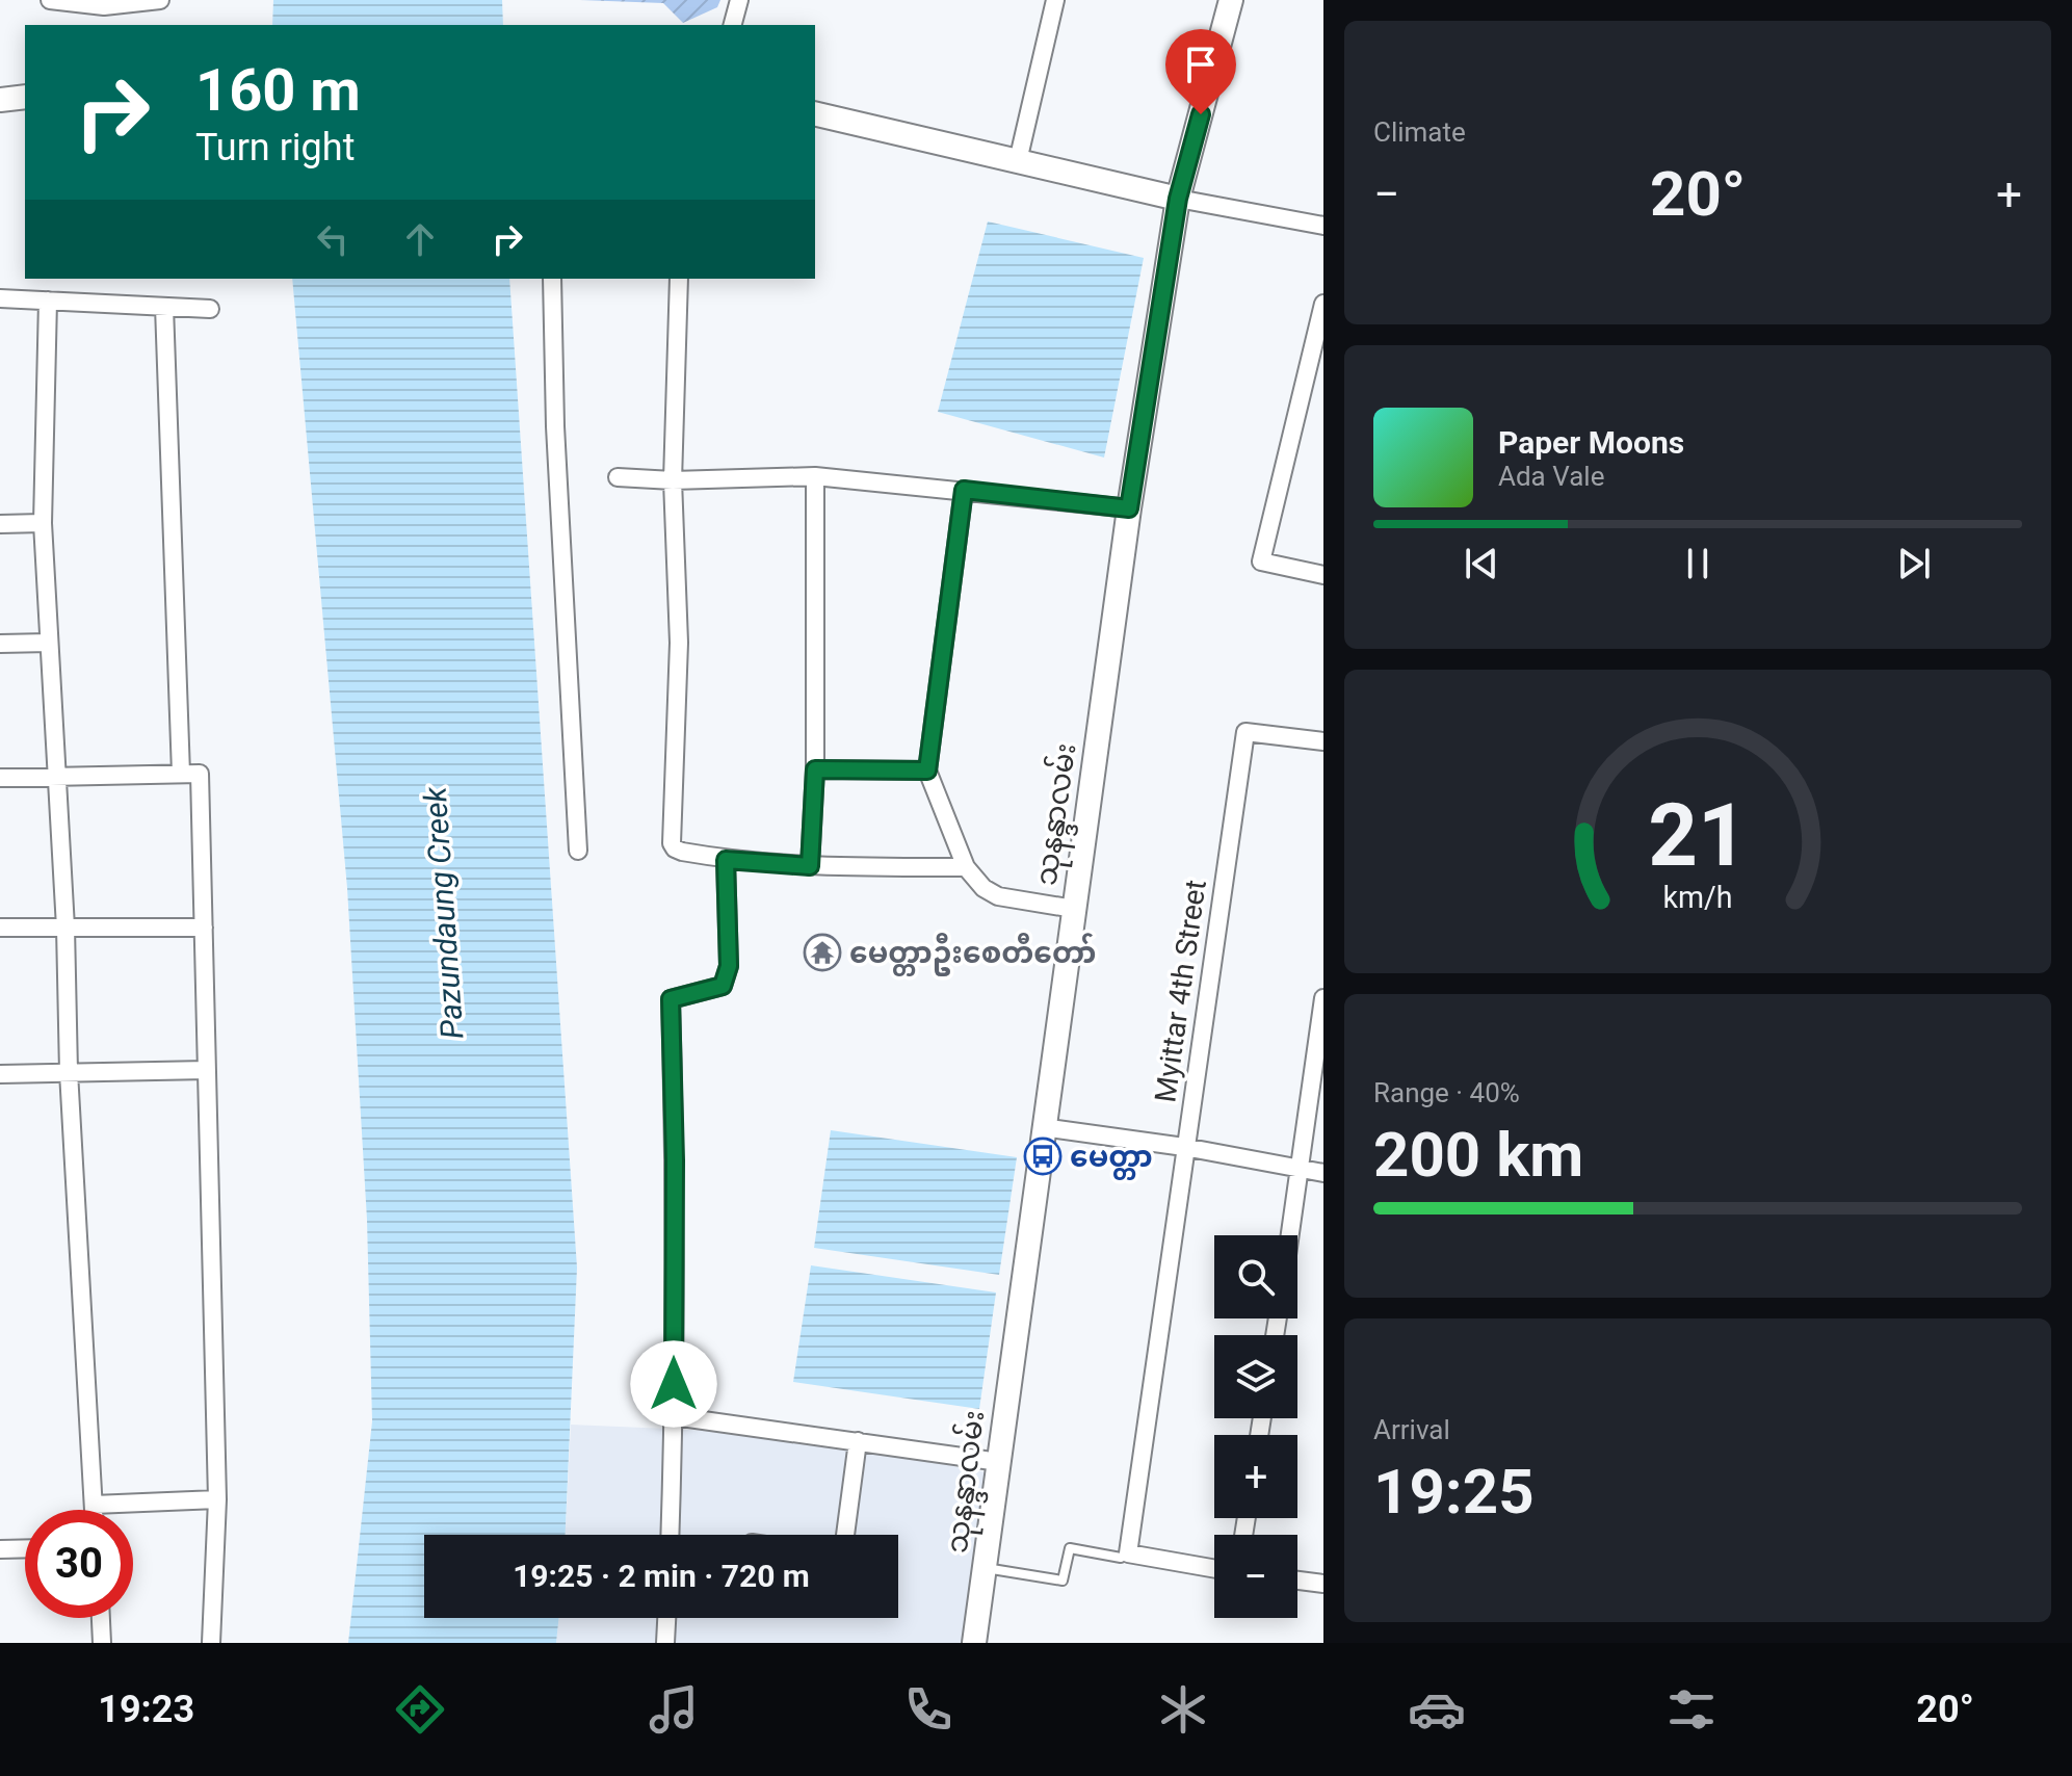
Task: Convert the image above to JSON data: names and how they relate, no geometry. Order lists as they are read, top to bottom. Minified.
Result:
{"streets":{"main road":["သုနန္ဒာလမ်း"],"street":["Myittar 4th Street"]},"water":["Pazundaung Creek"],"places":{"temple":["မေတ္တာဦးစေတီတော်"],"bus stop":["မေတ္တာ"]},"page":{"tile":["Climate",["Range · 40%","200 km"],["Arrival","19:25"]],"turn":["160 m","Turn right"],"heat":["−","20°","+"],"song":["Paper Moons","Ada Vale"],"map_buttons":["+","−"],"limit":"30","trip":"19:25 · 2 min · 720 m","tabs":["19:23","20°"],"gauge":["21","km/h"]}}
